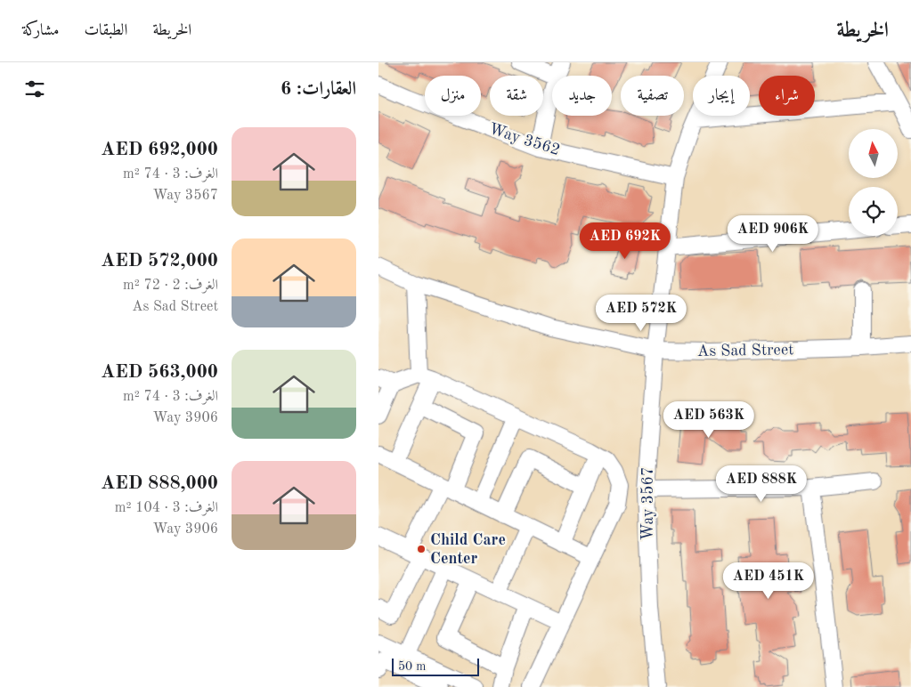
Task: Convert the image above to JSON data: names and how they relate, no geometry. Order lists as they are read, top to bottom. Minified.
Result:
{"streets":{"street":["Way 3562","As Sad Street","Way 3567"]},"crossings":[["Way 3562","Way 3567"],["As Sad Street","Way 3567"]],"places":["Child Care Center"],"scale_bar":"50 m","north":"top","page":{"header":"الخريطة","nav":["الخريطة","الطبقات","مشاركة"],"heading":"العقارات: 6","chip":["شراء","إيجار","تصفية","جديد","شقة","منزل"],"list":[{"name":"AED 692,000","note":"الغرف: 3 · 74 m² · Way 3567"},{"name":"AED 572,000","note":"الغرف: 2 · 72 m² · As Sad Street"},{"name":"AED 563,000","note":"الغرف: 3 · 74 m² · Way 3906"},{"name":"AED 888,000","note":"الغرف: 3 · 104 m² · Way 3906"}],"price":["AED 906K","AED 692K","AED 572K","AED 563K","AED 888K","AED 451K"],"scale":"50 m"}}
